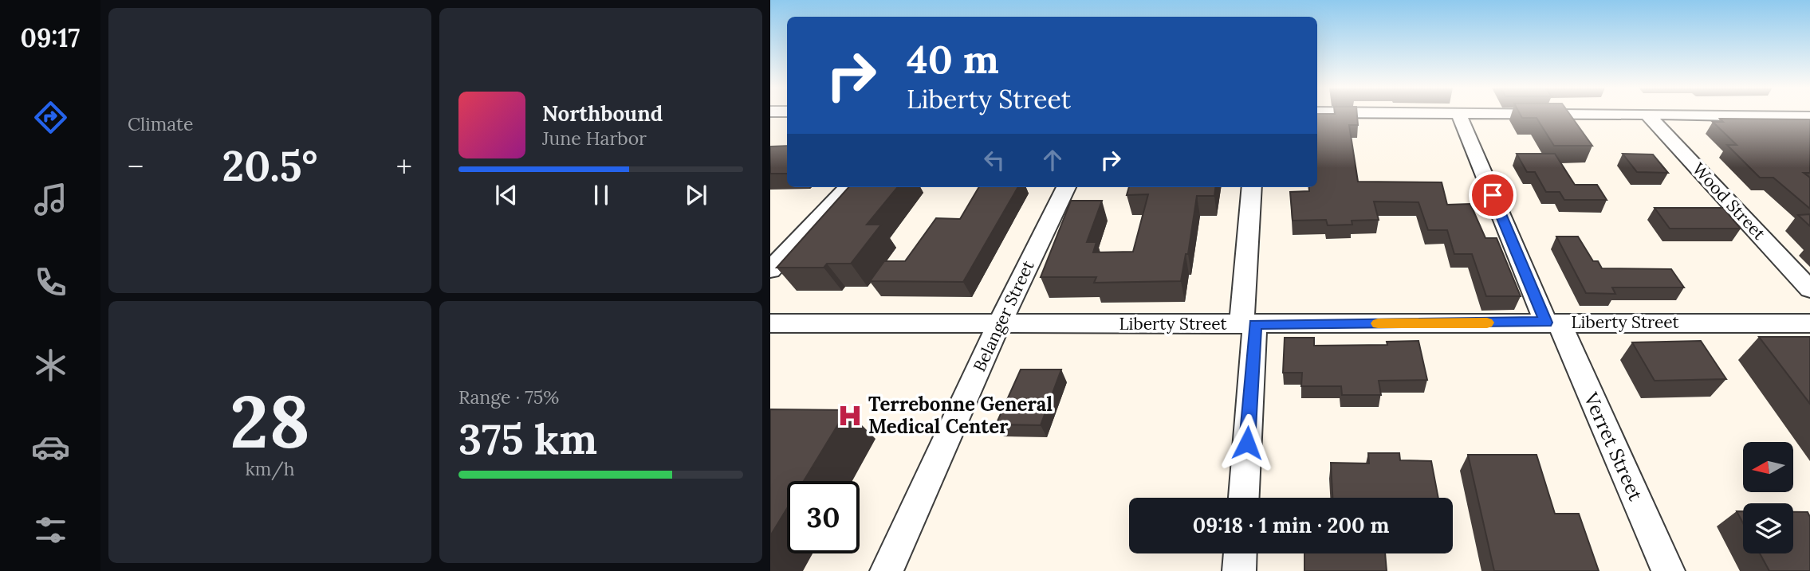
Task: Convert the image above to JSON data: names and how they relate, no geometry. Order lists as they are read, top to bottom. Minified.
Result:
{"streets":{"street":["Wood Street","Belanger Street","Liberty Street","Verret Street"]},"crossings":[["Belanger Street","Liberty Street"],["Liberty Street","Verret Street"]],"places":{"hospital":["Terrebonne General Medical Center"]},"north":"left","page":{"tabs":"09:17","tile":["Climate",["28","km/h"],["Range · 75%","375 km"]],"turn":["40 m","Liberty Street"],"song":["Northbound","June Harbor"],"heat":["−","20.5°","+"],"limit":"30","trip":"09:18 · 1 min · 200 m"}}
